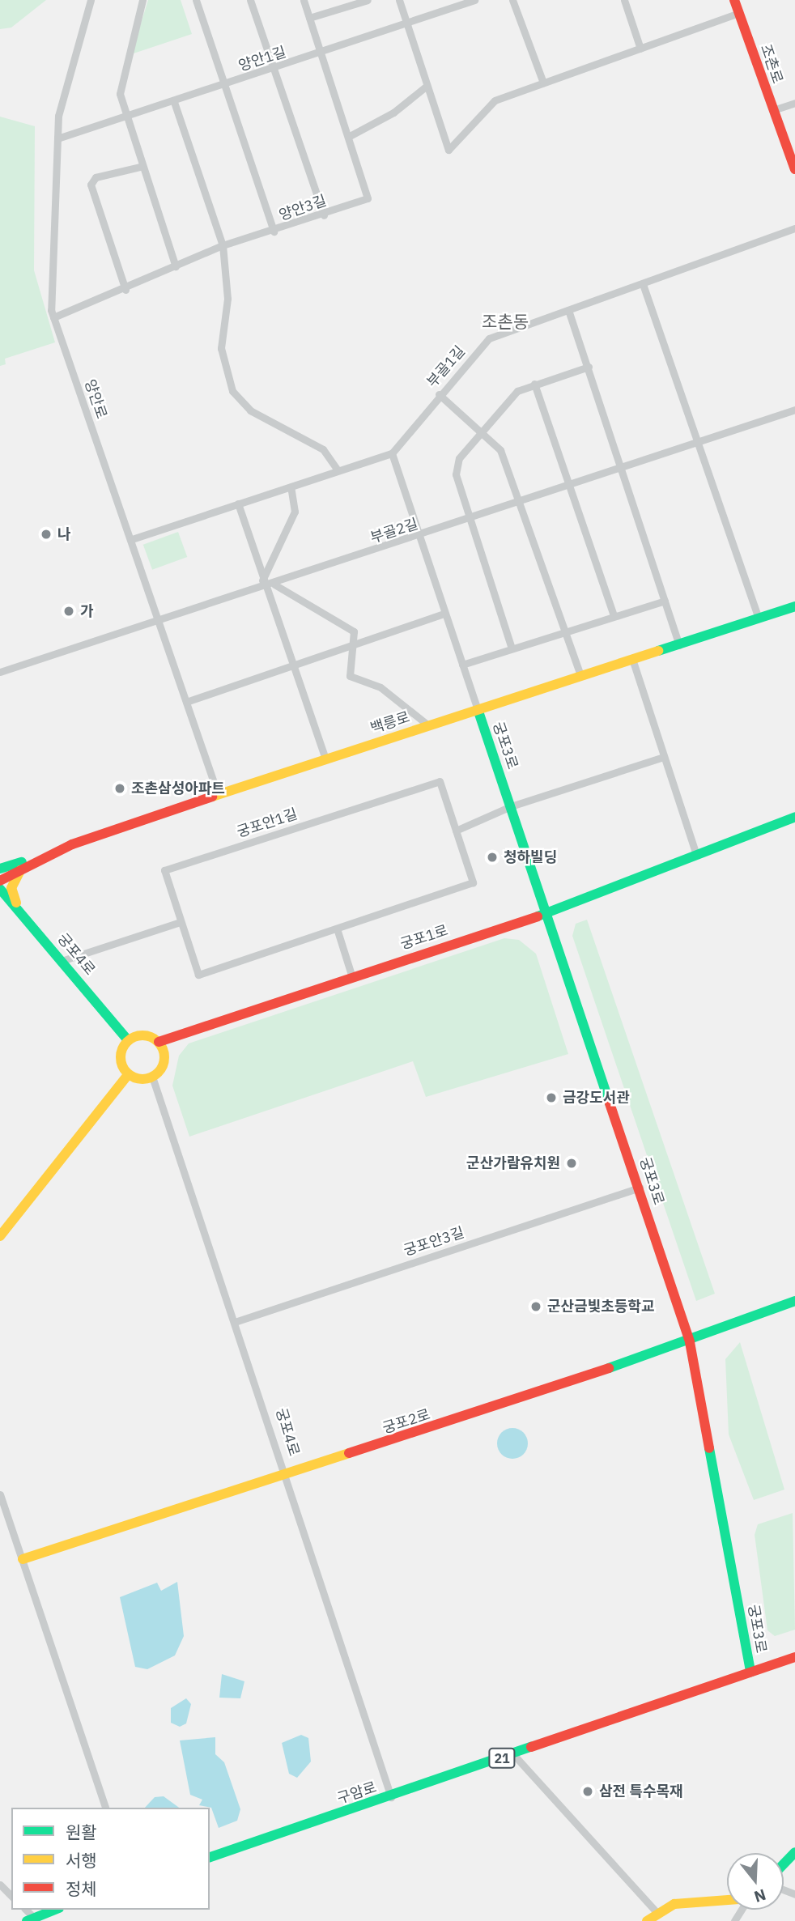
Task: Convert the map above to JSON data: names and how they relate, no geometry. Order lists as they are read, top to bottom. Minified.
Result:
{"streets":{"street":["양안1길","조촌로","양안3길","부골1길","양안로","부골2길","백릉로","궁포3로","궁포안1길","궁포1로","궁포4로","궁포안3길","궁포2로","21","구암로"]},"crossings":[["양안1길","양안3길"],["양안1길","양안로"],["양안3길","양안로"],["양안로","부골2길"],["양안로","백릉로"],["백릉로","궁포3로"],["궁포3로","궁포1로"],["궁포3로","궁포안3길"],["궁포3로","궁포2로"],["궁포3로","구암로"],["궁포1로","궁포4로"],["궁포4로","궁포안3길"],["궁포4로","궁포2로"],["궁포4로","구암로"]],"districts":["조촌동"],"places":["나","가","조촌삼성아파트","청하빌딩","금강도서관","군산가람유치원","군산금빛초등학교","삼전 특수목재"],"legend":["원활","서행","정체"],"north":"bottom"}
